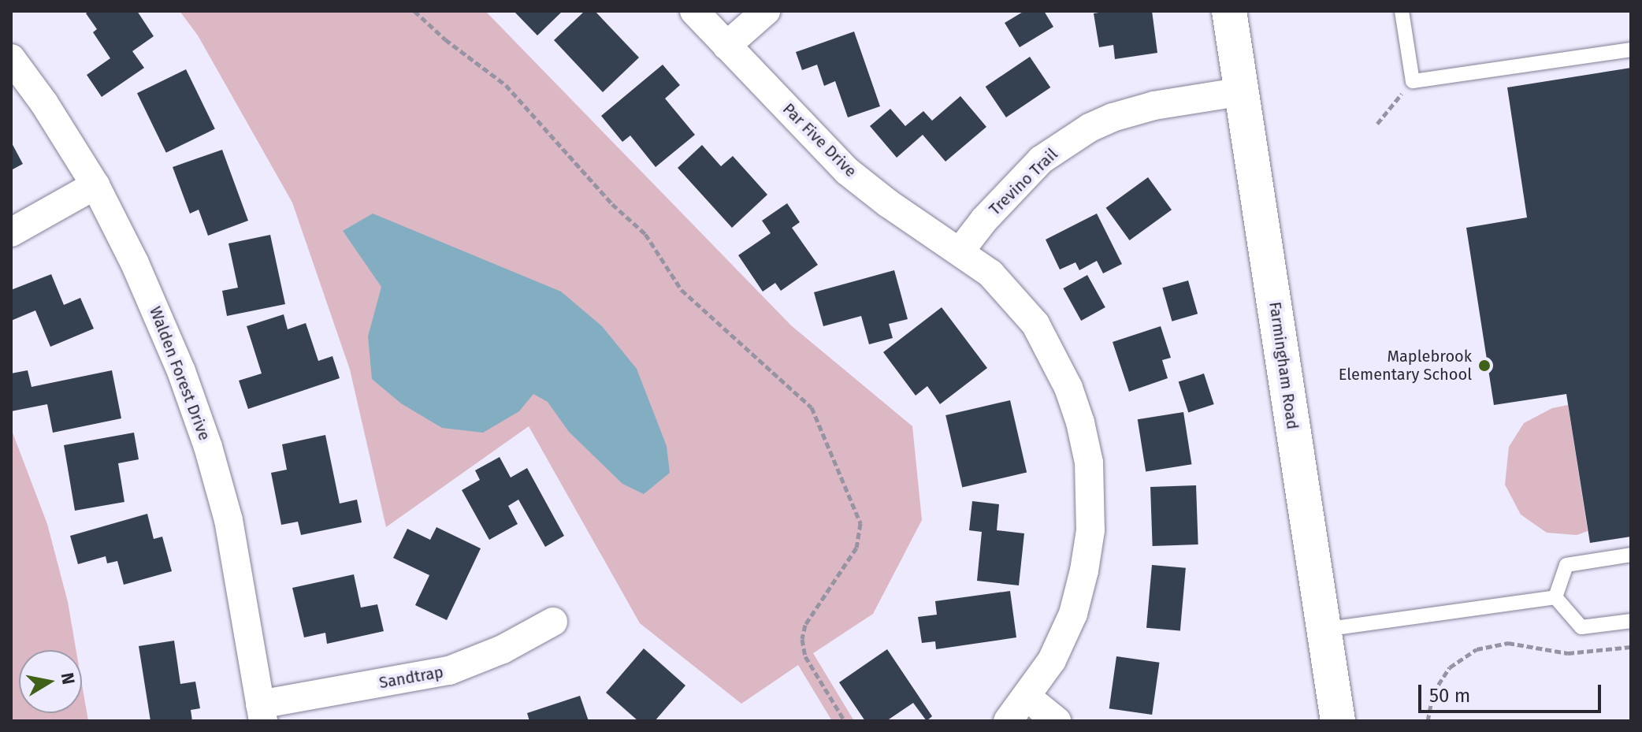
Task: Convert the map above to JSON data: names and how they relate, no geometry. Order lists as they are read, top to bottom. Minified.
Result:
{"streets":{"street":["Par Five Drive","Trevino Trail","Farmingham Road","Walden Forest Drive","Sandtrap"]},"crossings":[["Par Five Drive","Trevino Trail"],["Trevino Trail","Farmingham Road"],["Walden Forest Drive","Sandtrap"]],"places":["Maplebrook Elementary School"],"scale_bar":"50 m","north":"right"}
